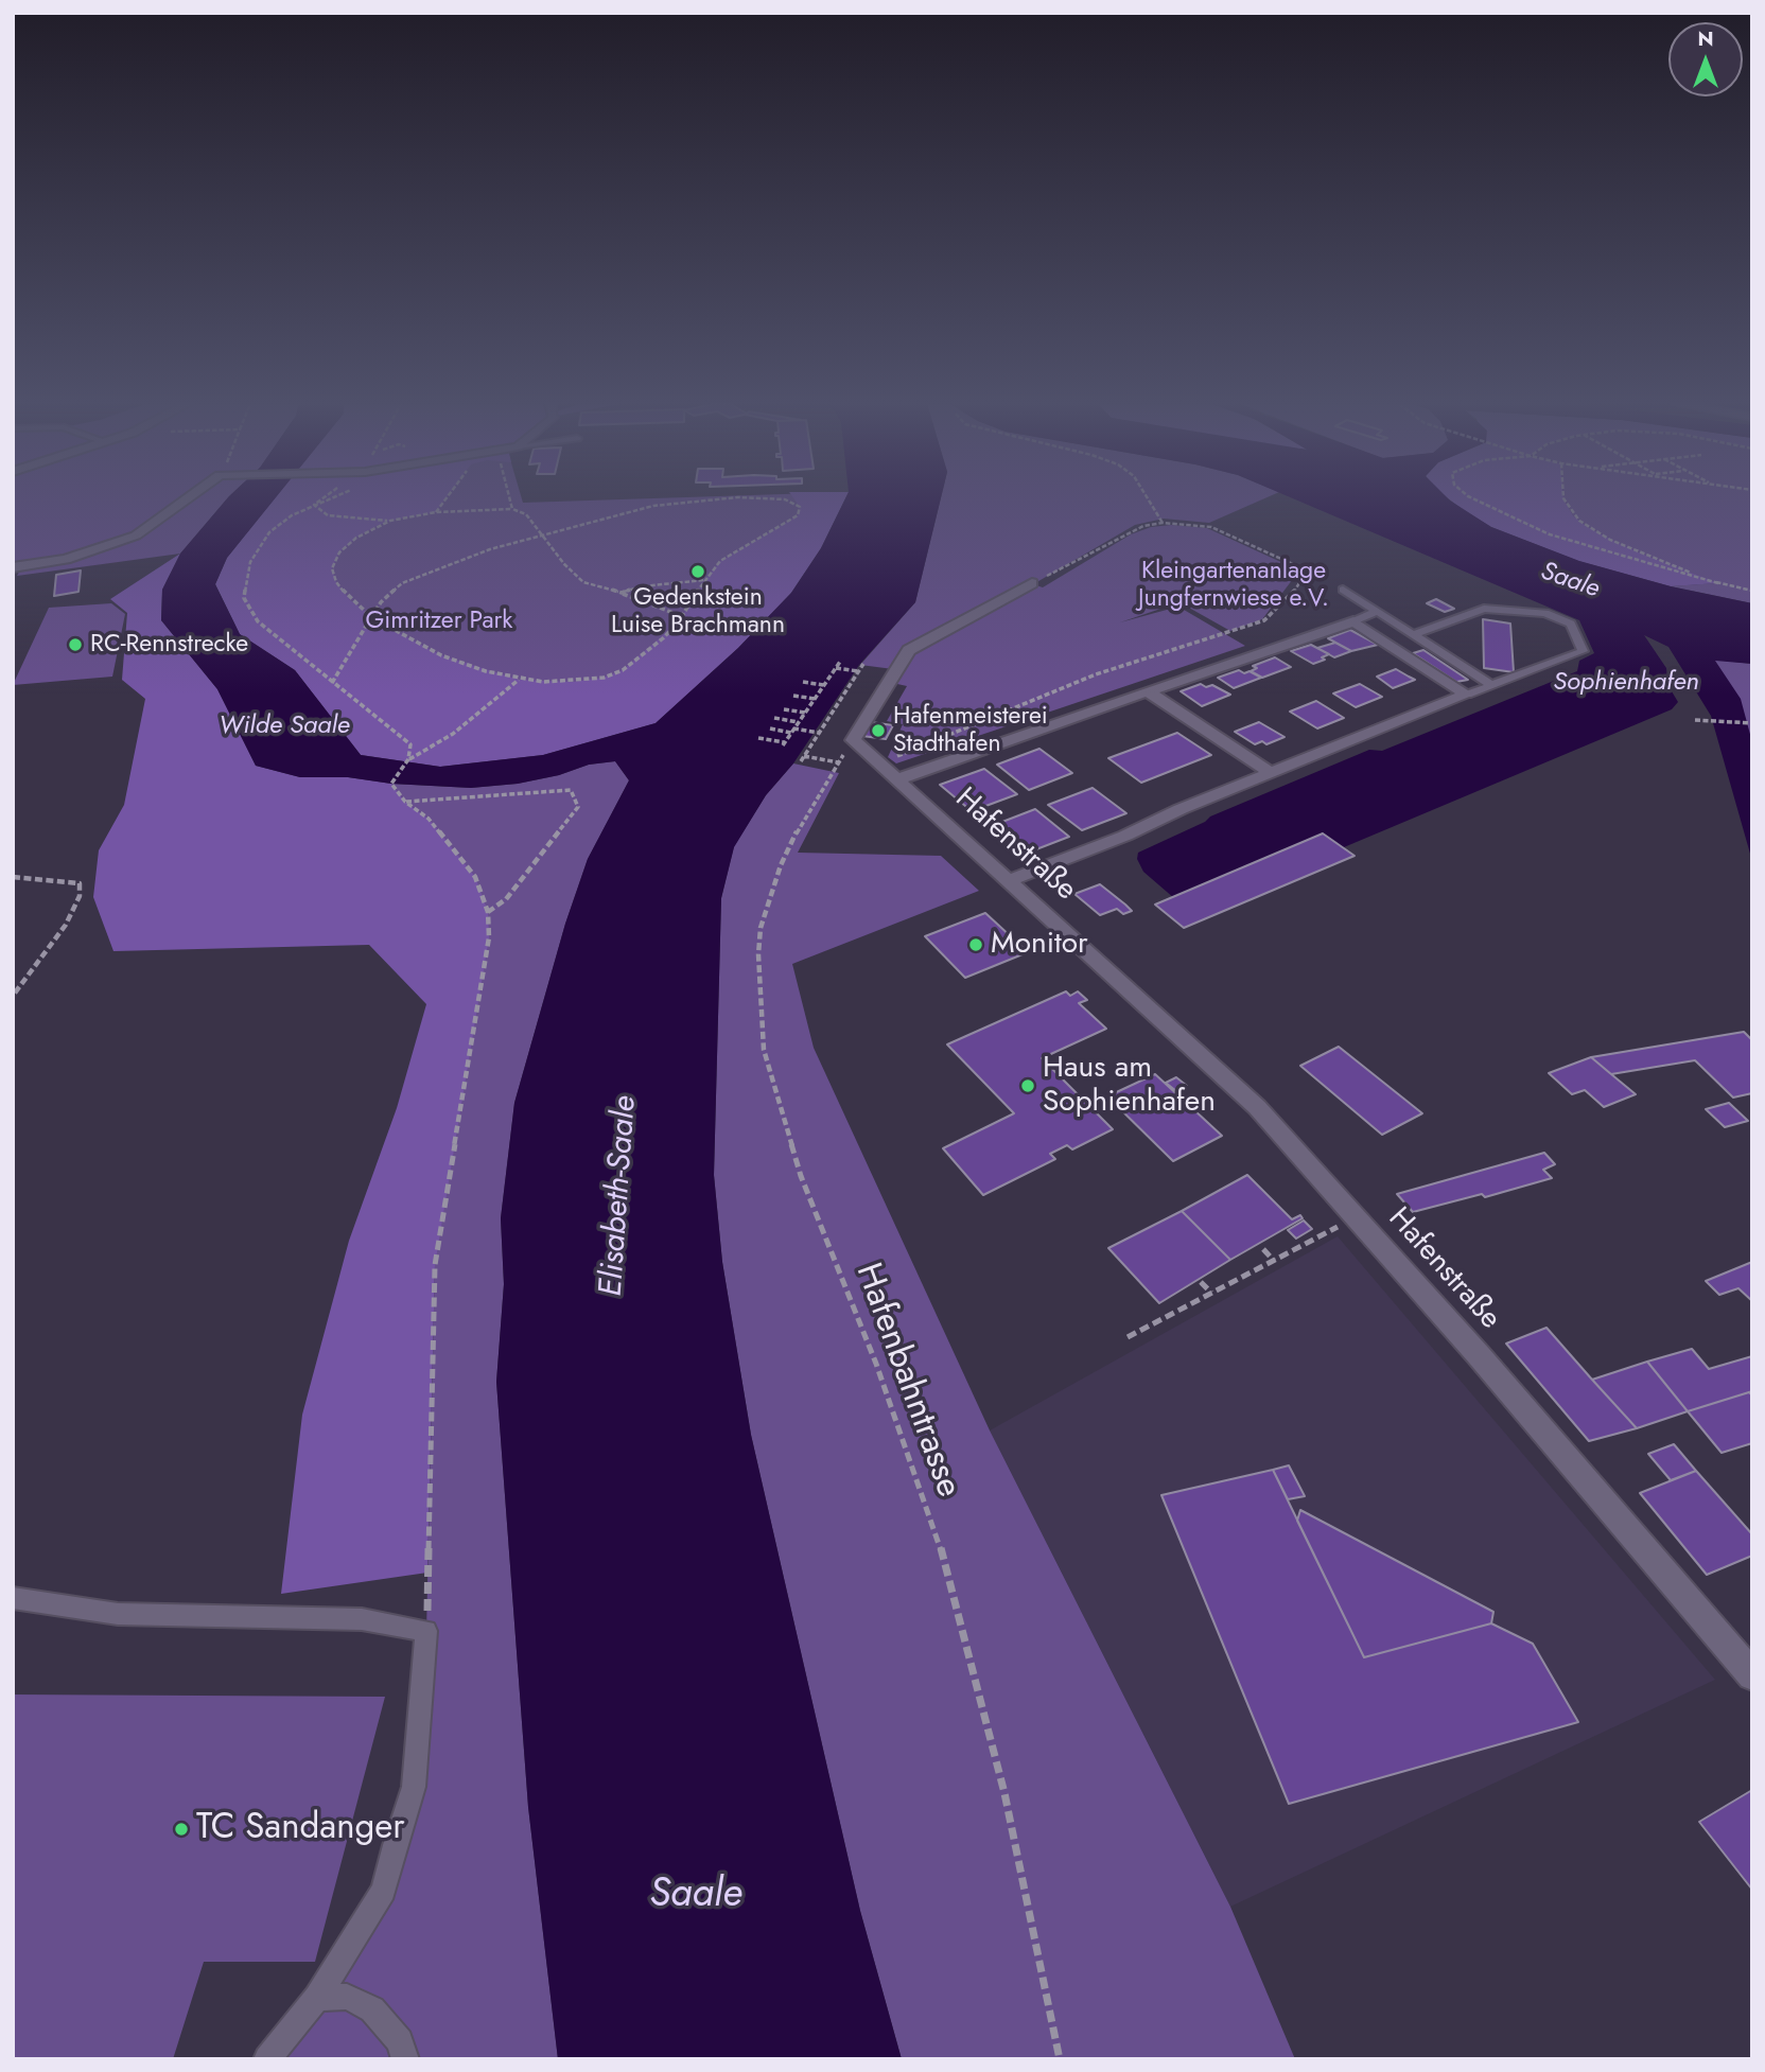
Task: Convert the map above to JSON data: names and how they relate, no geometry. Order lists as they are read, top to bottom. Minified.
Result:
{"streets":{"street":["Hafenstraße"],"path":["Hafenbahntrasse"]},"crossings":[["Hafenstraße","Hafenbahntrasse"]],"water":["Saale","Sophienhafen","Wilde Saale","Elisabeth-Saale"],"parks":["Kleingartenanlage Jungfernwiese e.V.","Gimritzer Park"],"places":["Gedenkstein Luise Brachmann","RC-Rennstrecke","Hafenmeisterei Stadthafen","Monitor","Haus am Sophienhafen","TC Sandanger"],"north":"top"}
